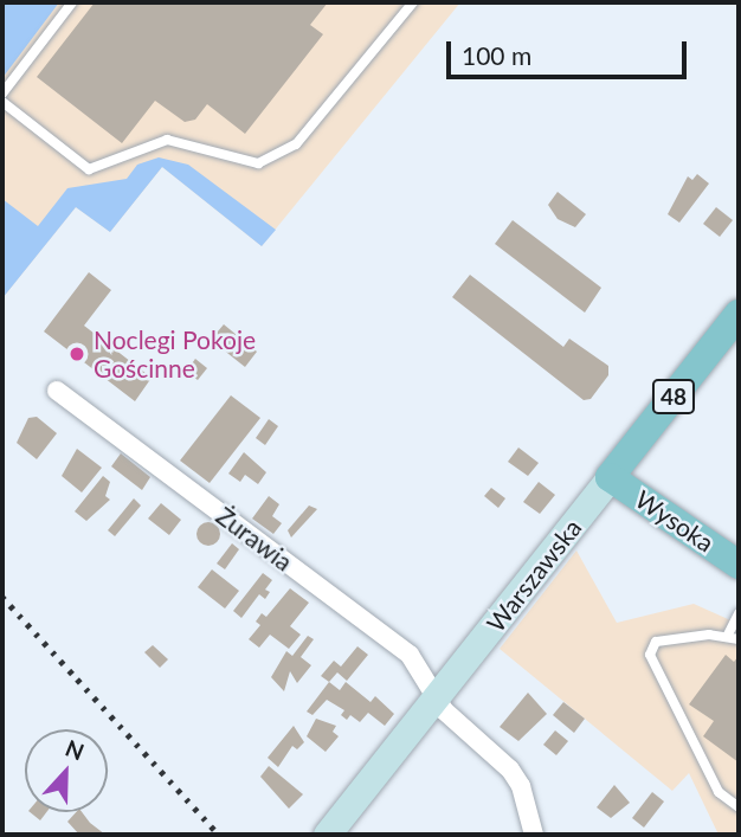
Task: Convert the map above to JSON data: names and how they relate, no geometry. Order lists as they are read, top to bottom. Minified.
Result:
{"streets":{"main road":["48","Wysoka","Warszawska"],"street":["Żurawia"]},"crossings":[["Wysoka","Warszawska"],["Żurawia","Warszawska"]],"places":["Noclegi Pokoje Gościnne"],"scale_bar":"100 m","north":"top"}
